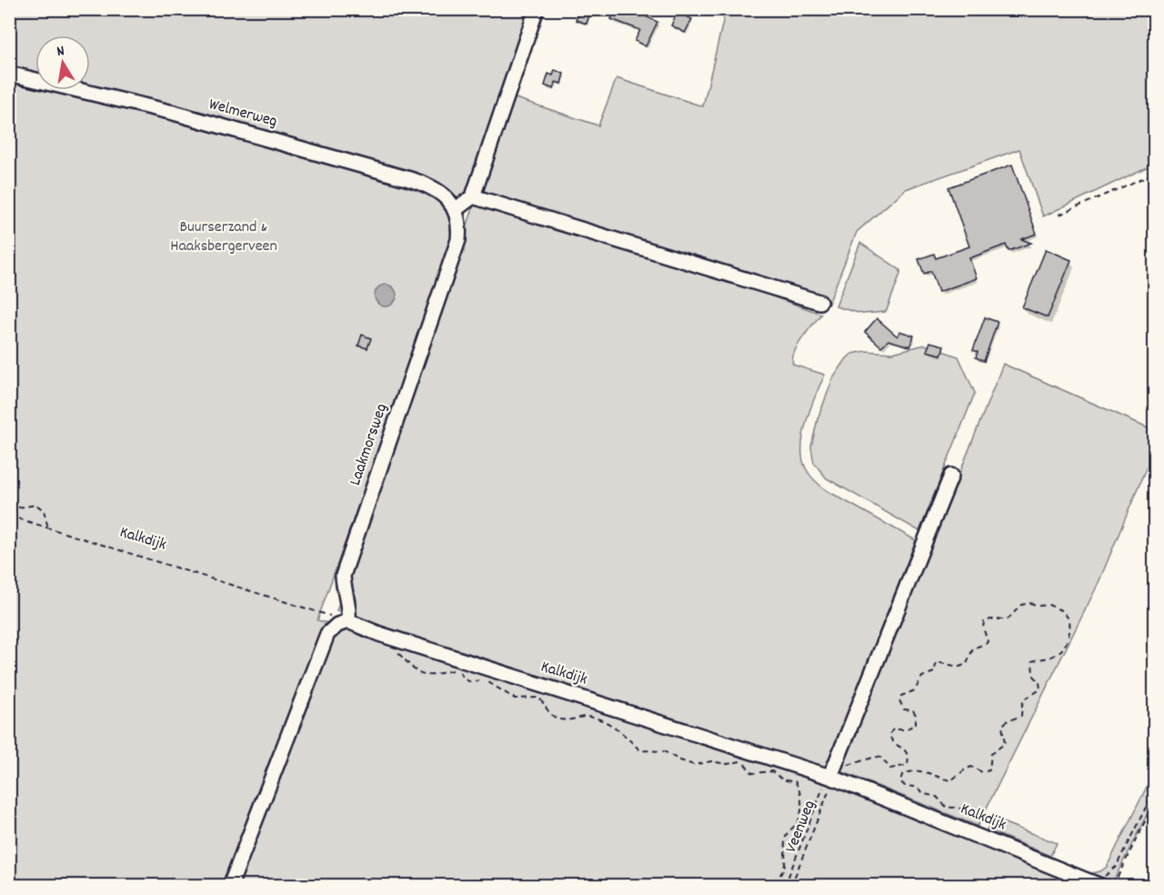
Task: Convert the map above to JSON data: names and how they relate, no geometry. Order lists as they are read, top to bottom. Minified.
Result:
{"streets":{"street":["Welmerweg","Laakmorsweg","Kalkdijk"],"path":["Veenweg"]},"crossings":[["Welmerweg","Laakmorsweg"],["Laakmorsweg","Kalkdijk"],["Kalkdijk","Veenweg"]],"parks":["Buurserzand & Haaksbergerveen"],"north":"top"}
